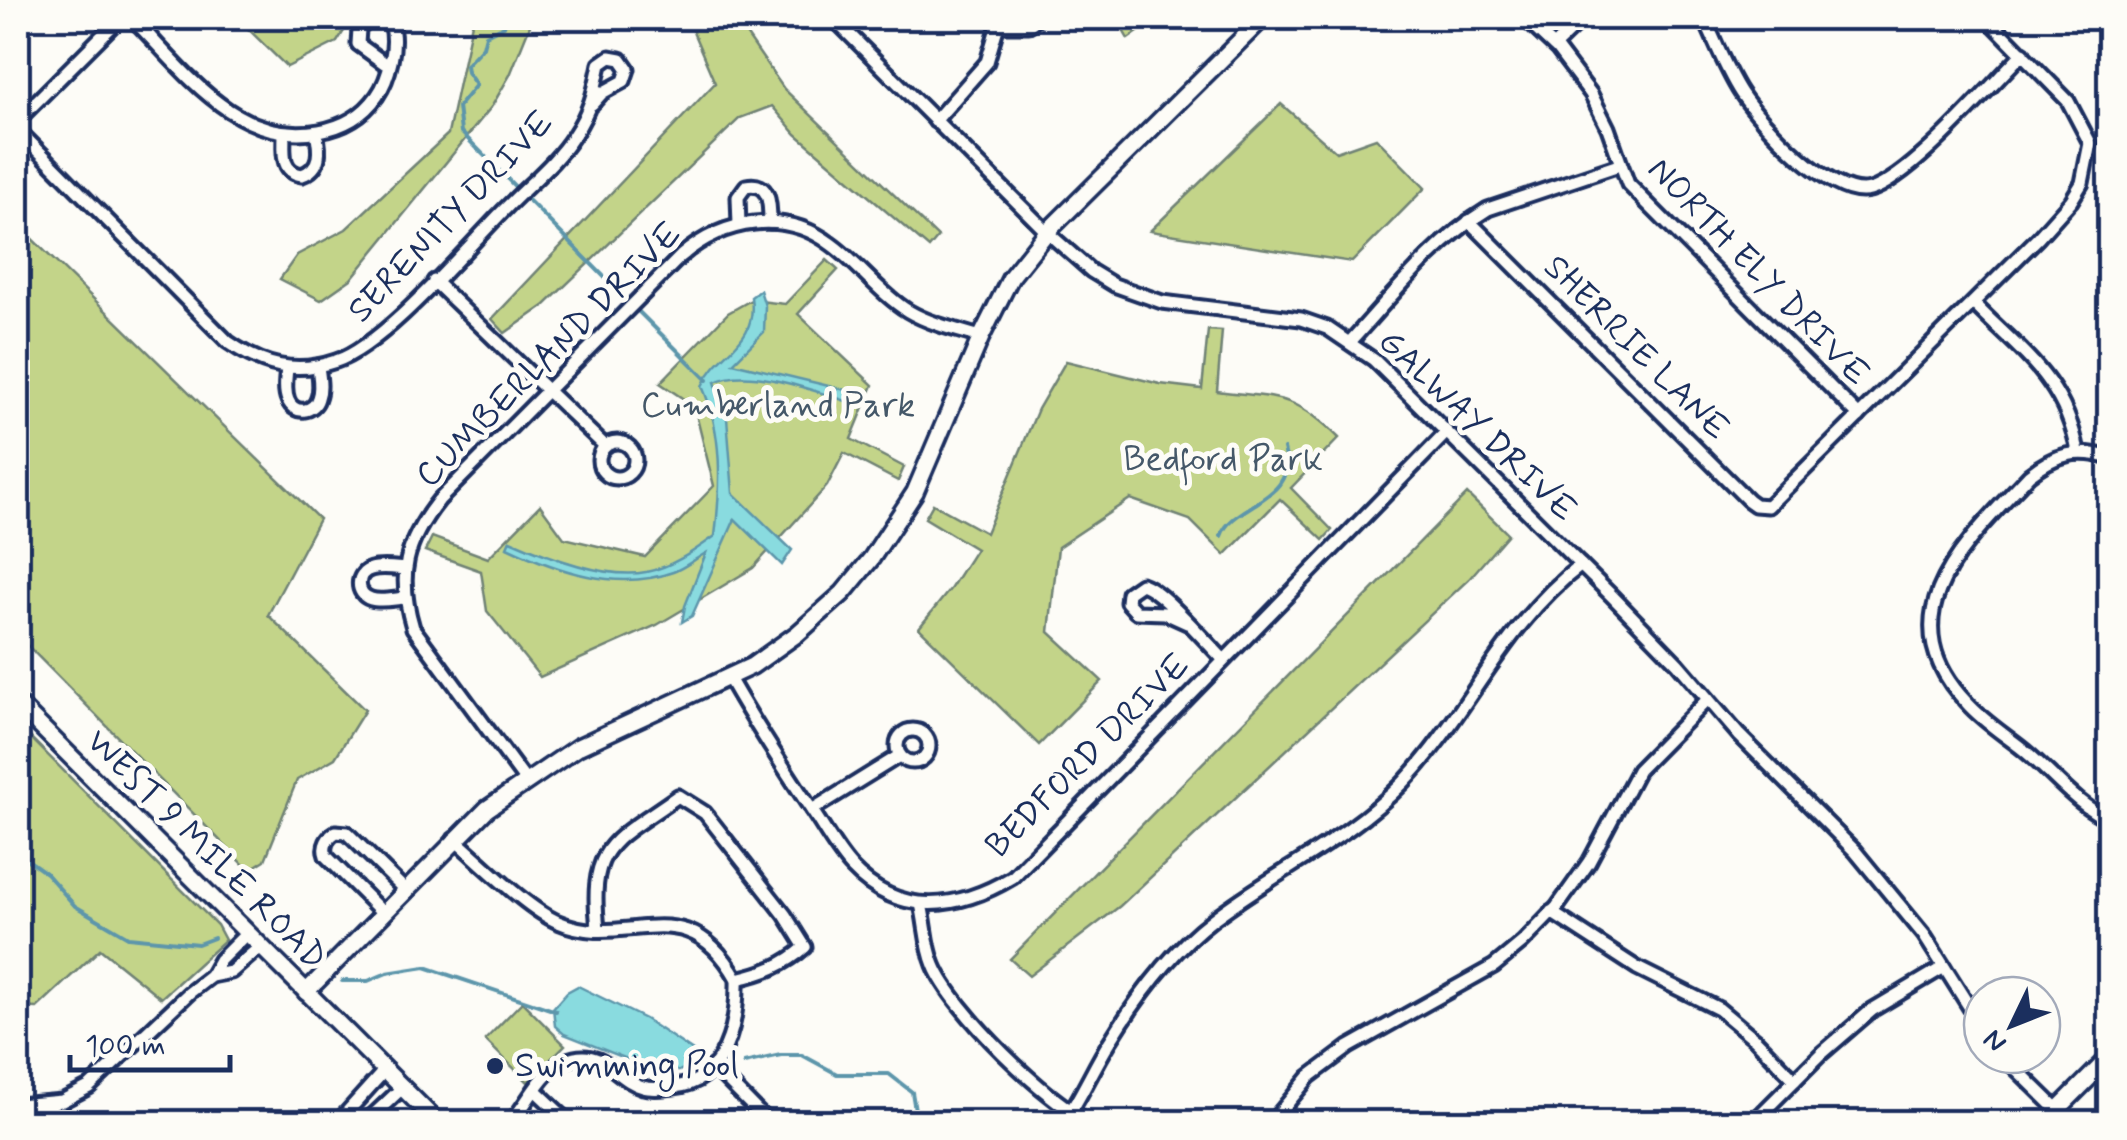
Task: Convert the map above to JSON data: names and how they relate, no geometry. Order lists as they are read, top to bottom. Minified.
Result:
{"streets":{"street":["SERENITY DRIVE","NORTH ELY DRIVE","SHERRIE LANE","CUMBERLAND DRIVE","GALWAY DRIVE","BEDFORD DRIVE","WEST 9 MILE ROAD"]},"crossings":[["NORTH ELY DRIVE","SHERRIE LANE"],["GALWAY DRIVE","BEDFORD DRIVE"]],"parks":["Cumberland Park","Bedford Park"],"places":["Swimming Pool"],"scale_bar":"100 m","north":"bottom left"}
